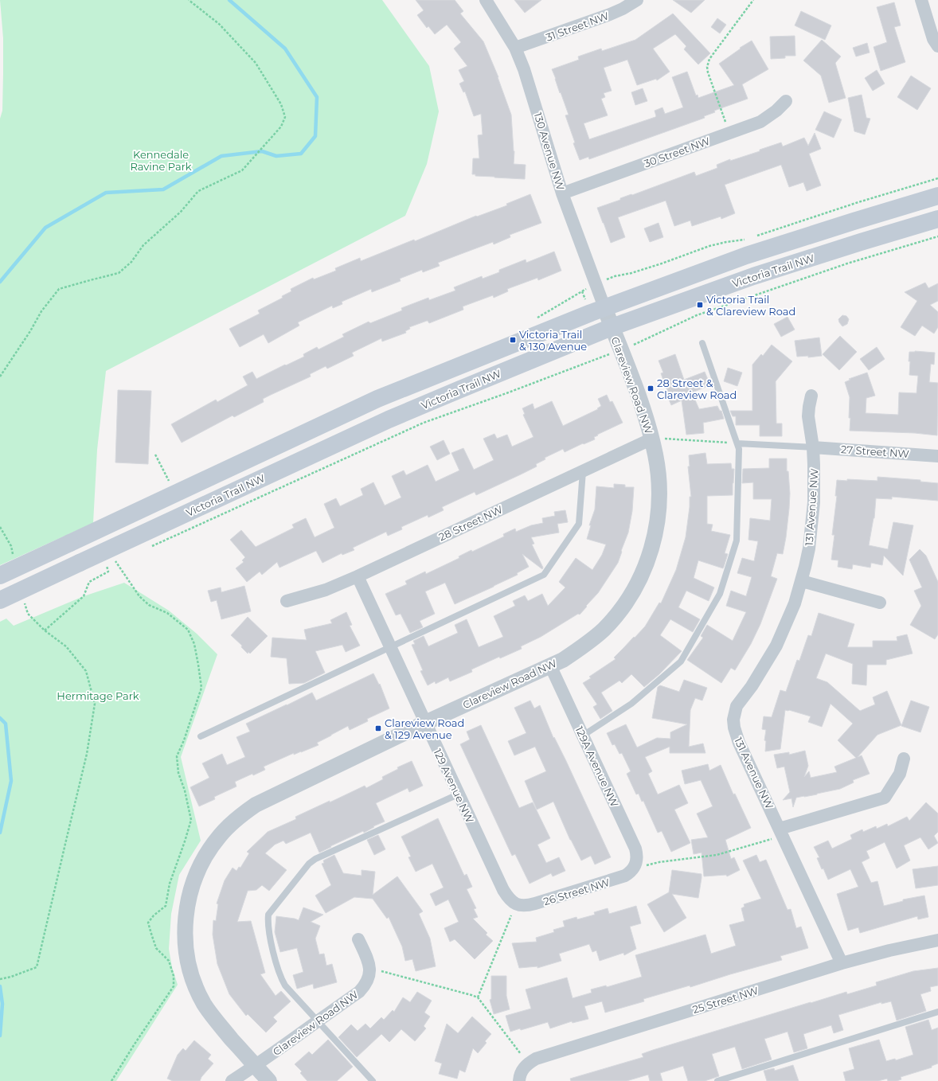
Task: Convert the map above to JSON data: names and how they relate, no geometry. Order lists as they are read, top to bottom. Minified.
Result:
{"streets":{"main road":["Victoria Trail NW"],"street":["31 Street NW","130 Avenue NW","30 Street NW","Clareview Road NW","27 Street NW","131 Avenue NW","28 Street NW","129A Avenue NW","129 Avenue NW","26 Street NW","25 Street NW"]},"crossings":[["31 Street NW","130 Avenue NW"],["130 Avenue NW","30 Street NW"],["130 Avenue NW","Clareview Road NW"],["Victoria Trail NW","Clareview Road NW"],["Clareview Road NW","28 Street NW"],["Clareview Road NW","129A Avenue NW"],["Clareview Road NW","129 Avenue NW"],["27 Street NW","131 Avenue NW"],["131 Avenue NW","25 Street NW"],["28 Street NW","129 Avenue NW"],["129A Avenue NW","26 Street NW"],["129 Avenue NW","26 Street NW"]],"parks":["Kennedale Ravine Park","Hermitage Park"],"places":{"transit":["Victoria Trail & Clareview Road","Victoria Trail & 130 Avenue","28 Street & Clareview Road","Clareview Road & 129 Avenue"]}}
